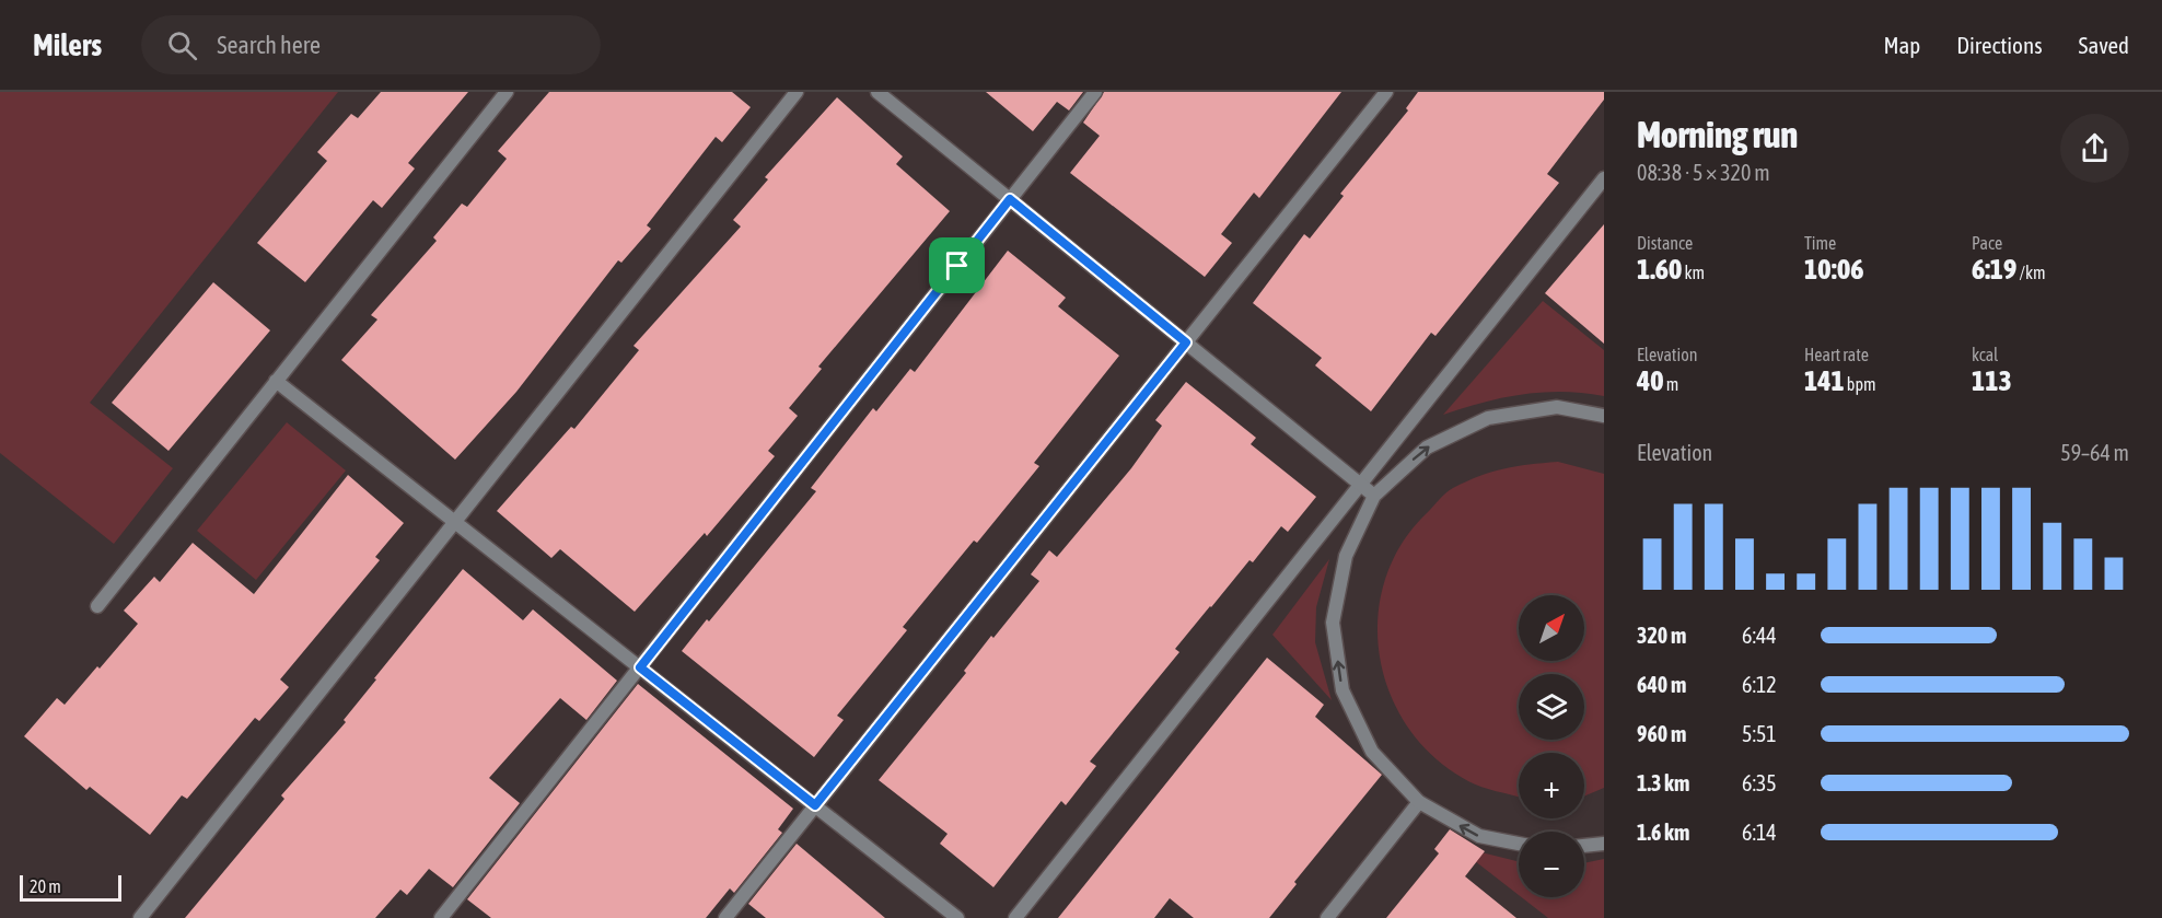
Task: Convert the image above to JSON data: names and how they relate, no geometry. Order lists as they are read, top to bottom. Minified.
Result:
{"scale_bar":"20 m","north":"top right","page":{"header":"Milers","search":"Search here","nav":["Map","Directions","Saved"],"heading":["Morning run","08:38 · 5 × 320 m"],"stats":[["Distance","1.60 km"],["Time","10:06"],["Pace","6:19 /km"],["Elevation","40 m"],["Heart rate","141 bpm"],["kcal","113"]],"chart":["Elevation","59–64 m"],"map_buttons":["+","−"],"list":[{"name":"320 m","note":"6:44"},{"name":"640 m","note":"6:12"},{"name":"960 m","note":"5:51"},{"name":"1.3 km","note":"6:35"},{"name":"1.6 km","note":"6:14"}],"scale":"20 m"}}
